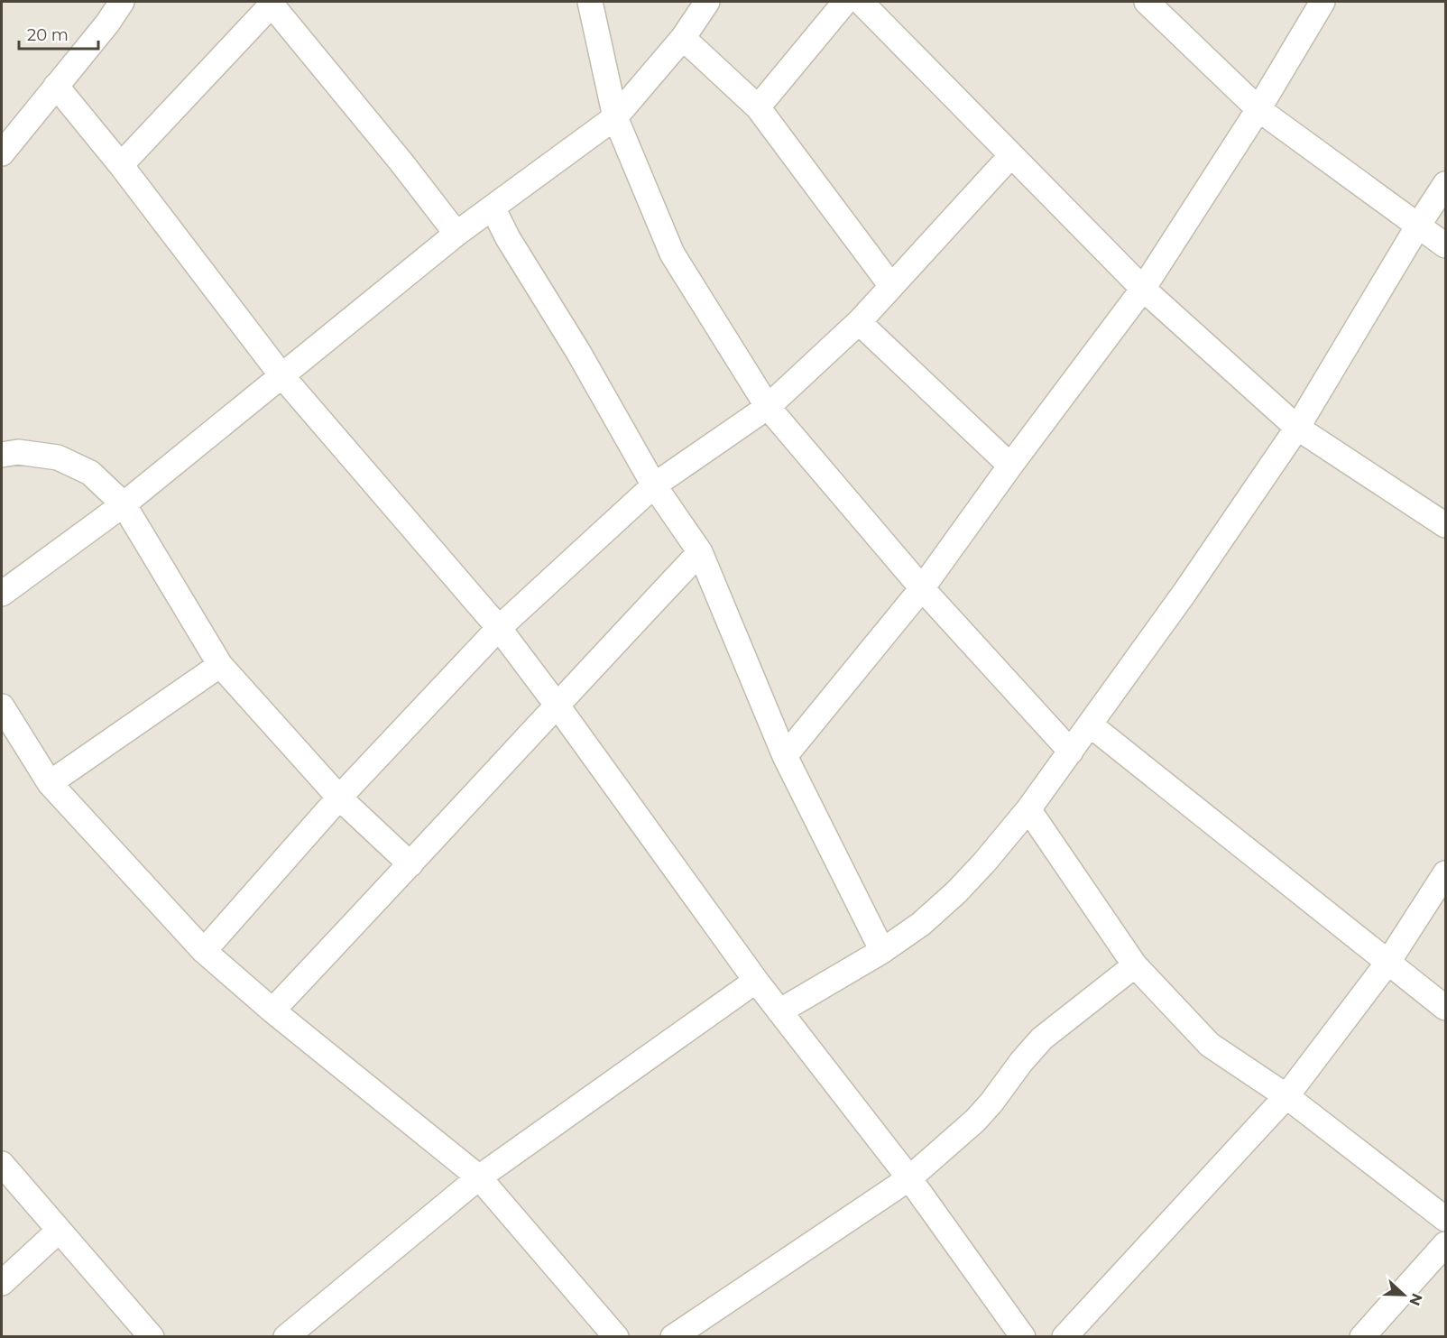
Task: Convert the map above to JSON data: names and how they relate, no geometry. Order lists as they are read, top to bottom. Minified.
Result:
{"scale_bar":"20 m","north":"right"}
